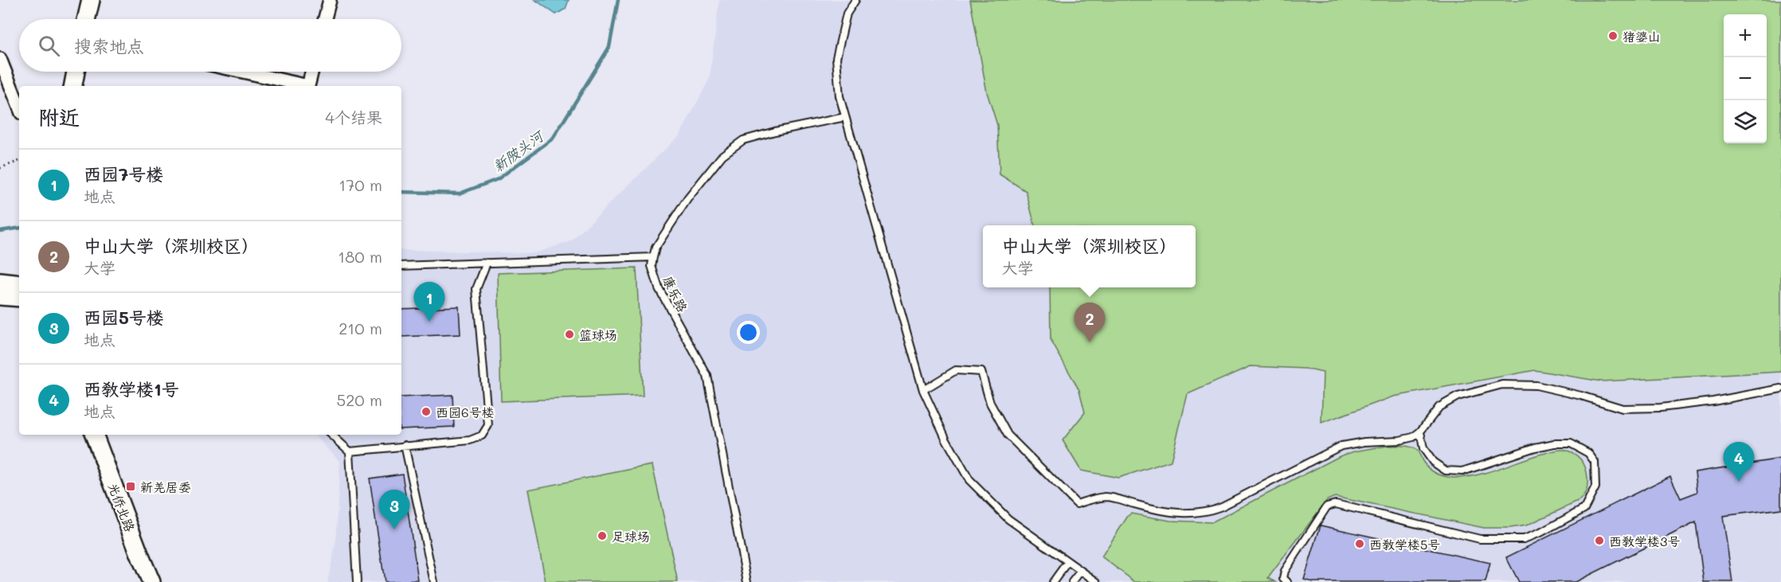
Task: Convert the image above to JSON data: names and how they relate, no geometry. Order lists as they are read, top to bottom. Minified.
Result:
{"streets":{"street":["光侨北路"],"lane":["康乐路"]},"water":["新陂头河"],"places":{"other":["猪婆山","篮球场","西园6号楼","足球场","西教学楼3号","西教学楼5号"],"transit":["新羌居委"]},"page":{"map_buttons":["+","−"],"search":"搜索地点","heading":["附近","4个结果"],"list":[{"mark":"1","name":"西园7号楼","note":"地点","value":"170 m"},{"mark":"2","name":"中山大学（深圳校区）","note":"大学","value":"180 m"},{"mark":"3","name":"西园5号楼","note":"地点","value":"210 m"},{"mark":"4","name":"西教学楼1号","note":"地点","value":"520 m"}],"popup":["中山大学（深圳校区）","大学"],"pins":["1","2","4","3"]}}
